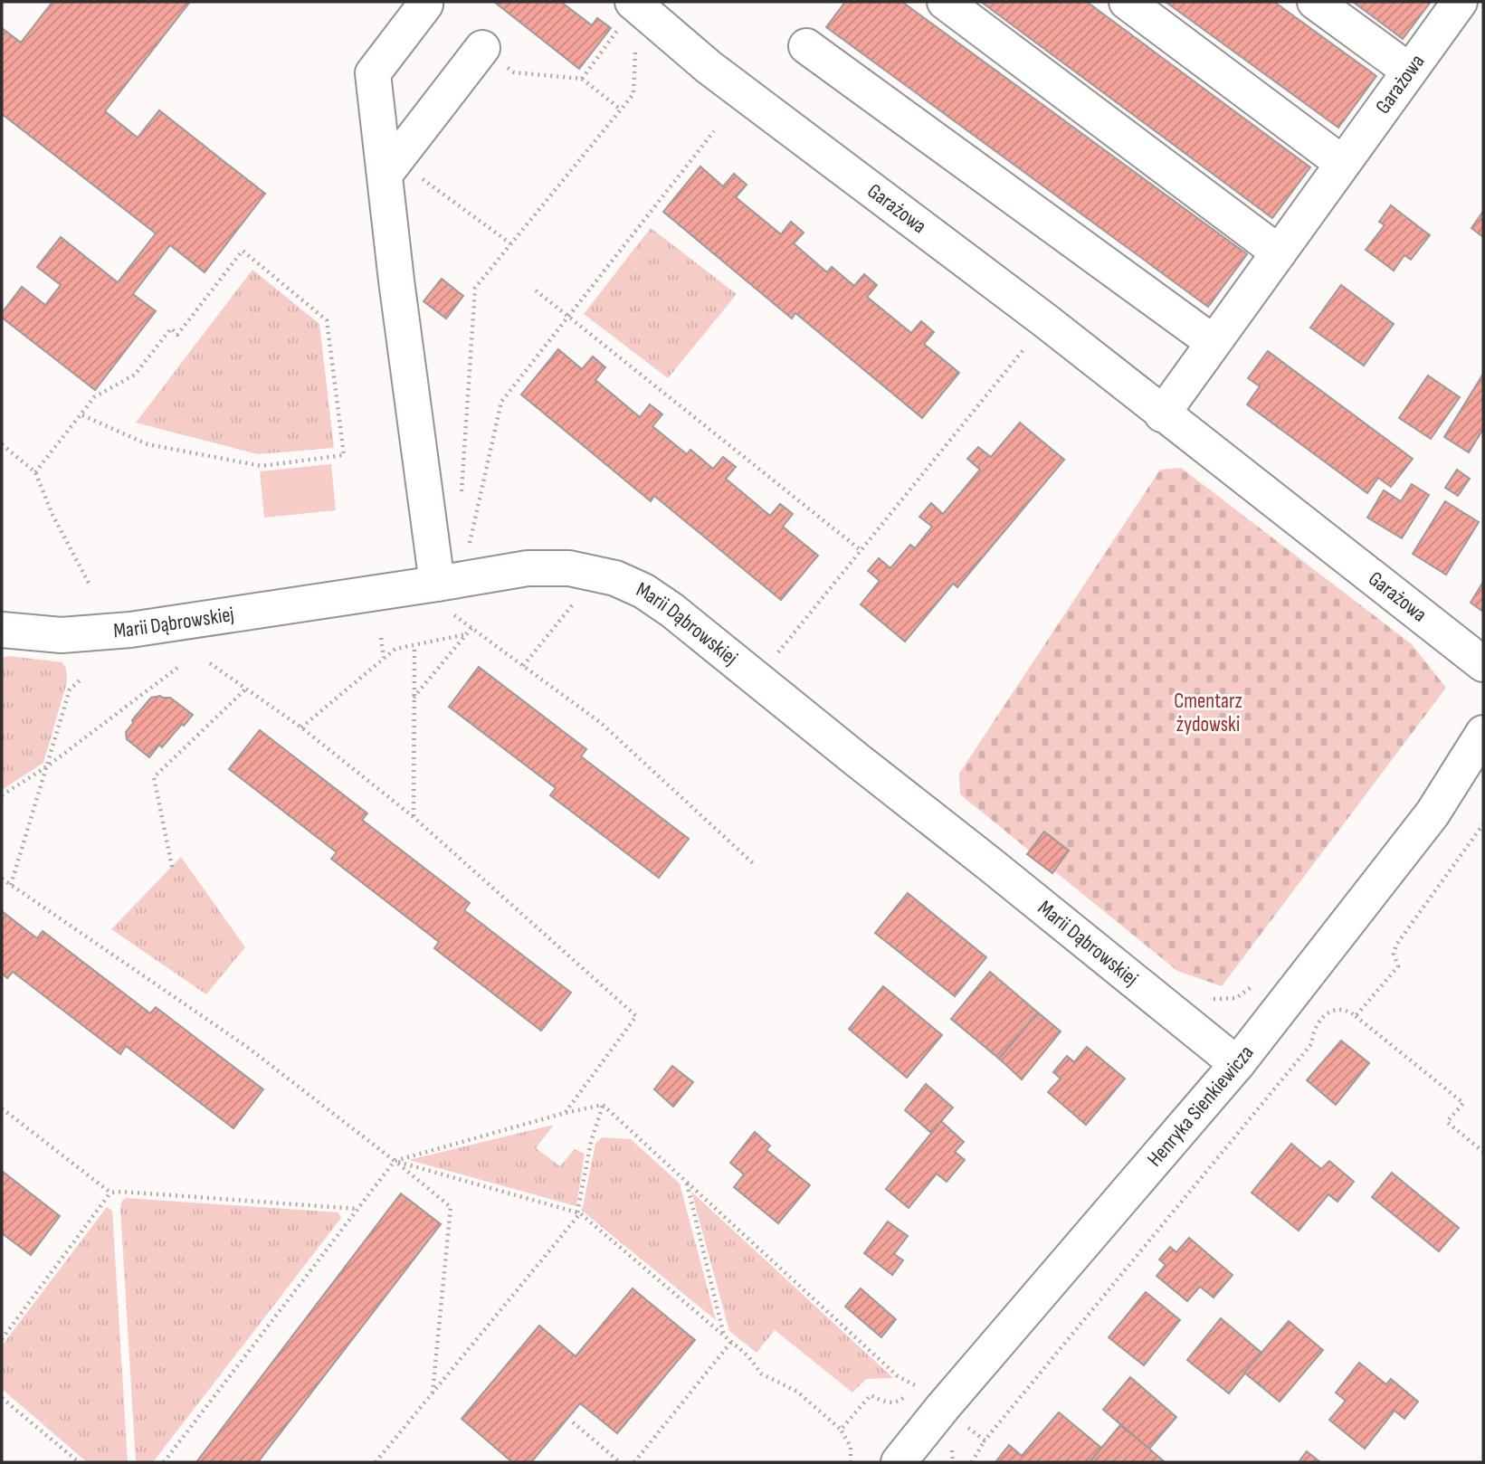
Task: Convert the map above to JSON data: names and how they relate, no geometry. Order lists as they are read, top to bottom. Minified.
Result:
{"streets":{"street":["Garażowa","Marii Dąbrowskiej","Henryka Sienkiewicza"]},"crossings":[["Marii Dąbrowskiej","Henryka Sienkiewicza"]],"parks":["Cmentarz żydowski"]}
